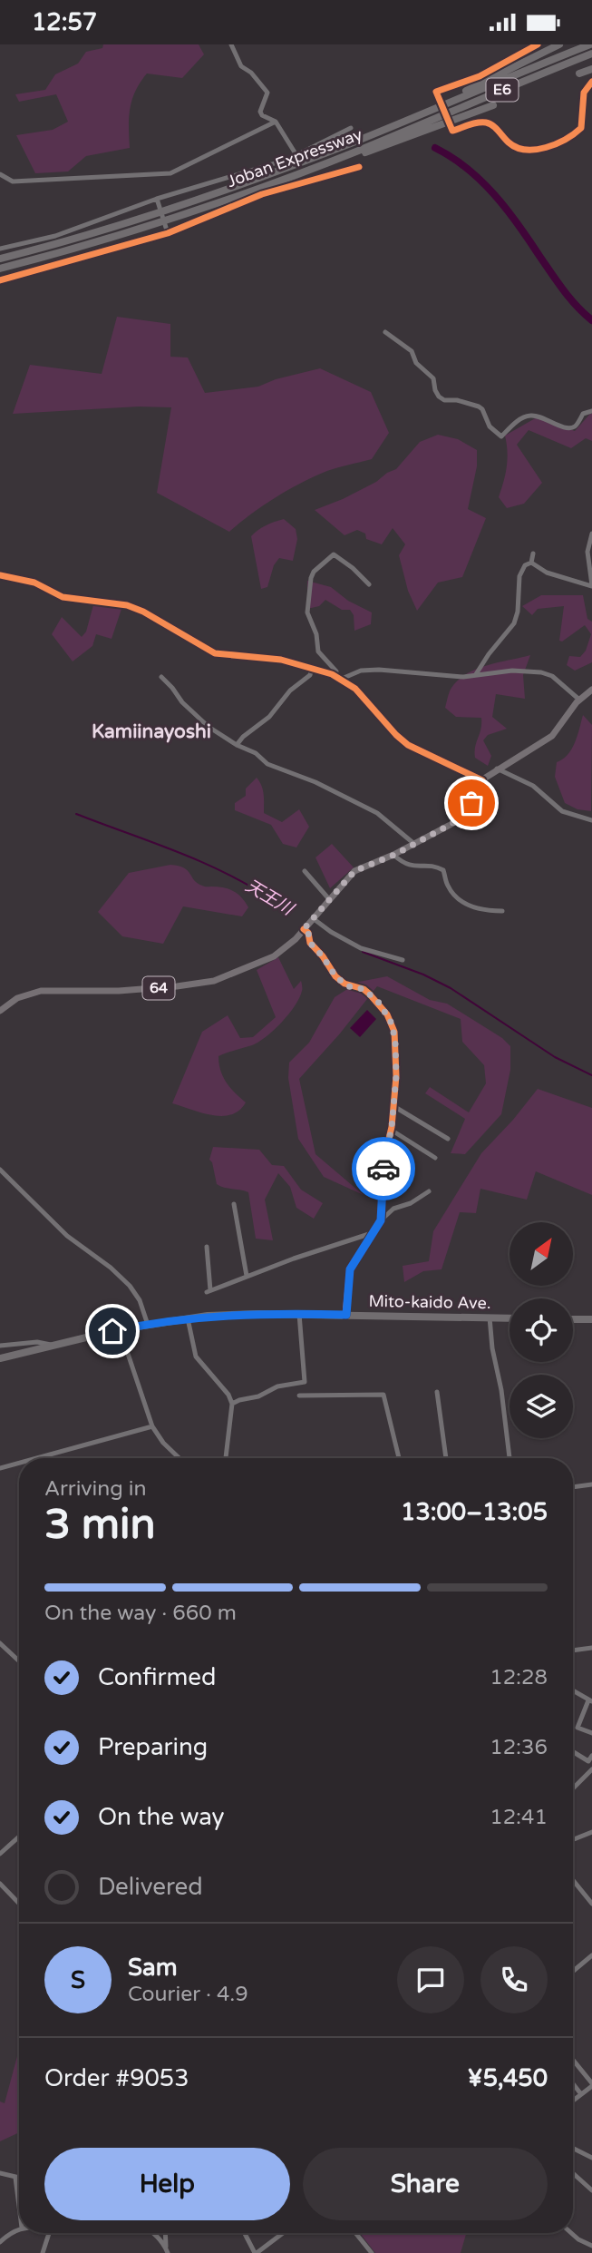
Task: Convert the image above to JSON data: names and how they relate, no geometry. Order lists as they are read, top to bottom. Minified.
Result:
{"streets":{"highway":["E6","Joban Expressway","Mito-kaido Ave."],"main road":["64"]},"districts":["Kamiinayoshi"],"water":["天王川"],"north":"top right","page":{"status":"12:57","heading":["3 min","Arriving in","13:00–13:05"],"panel":["Sam","Courier · 4.9","Order #9053","¥5,450"],"bar":"On the way · 660 m","list":[["Confirmed","12:28"],["Preparing","12:36"],["On the way","12:41"],"Delivered"],"round":"S","buttons":["Help","Share"]}}
